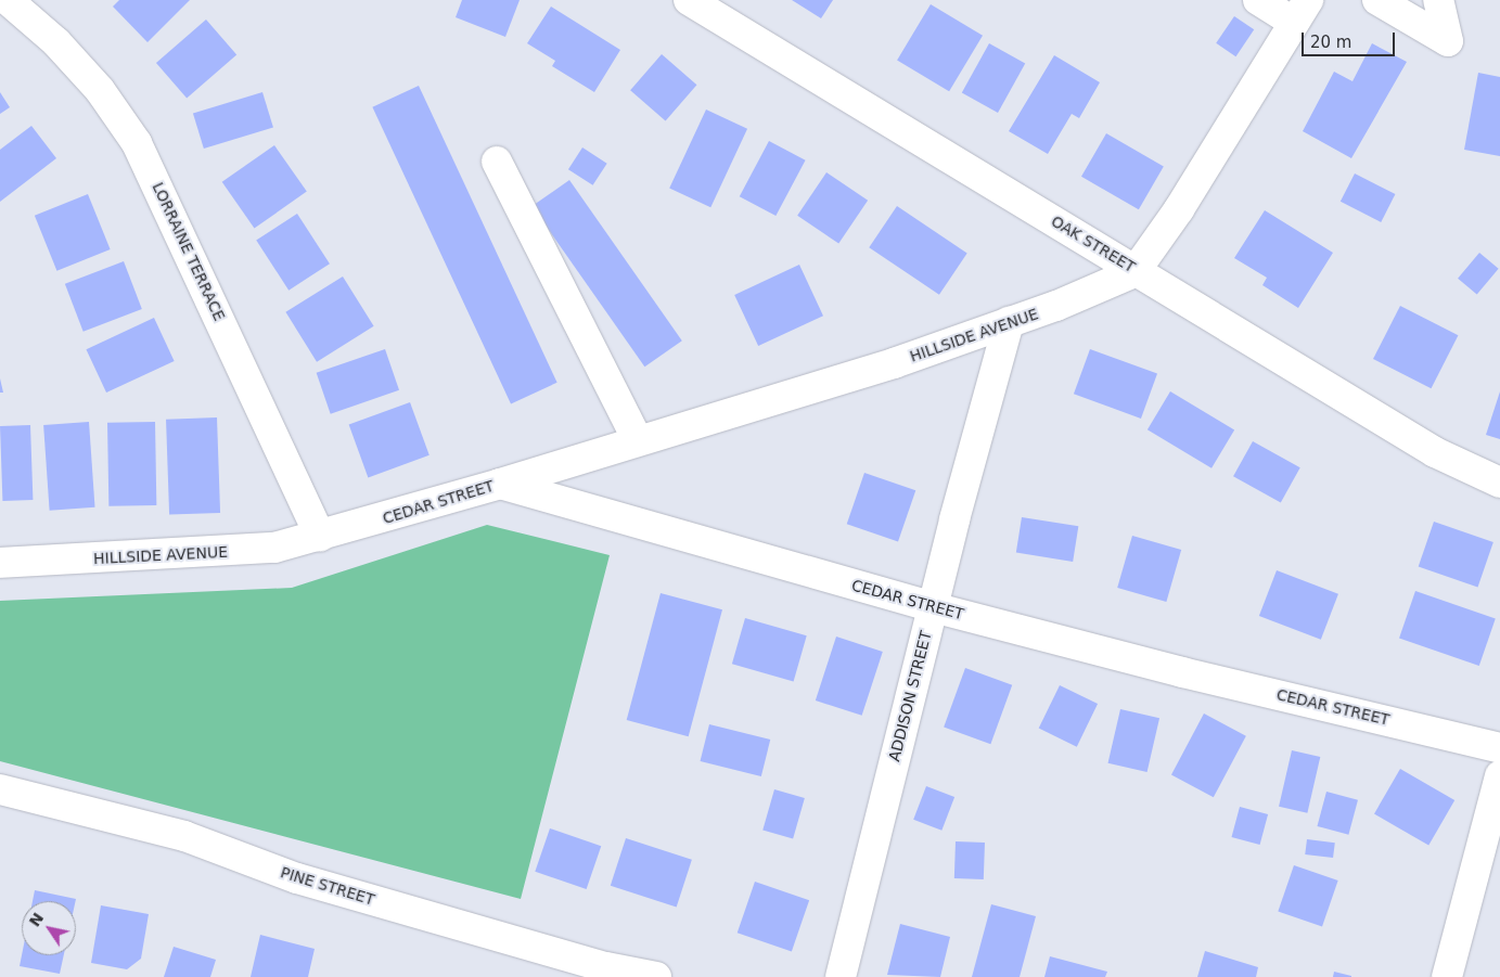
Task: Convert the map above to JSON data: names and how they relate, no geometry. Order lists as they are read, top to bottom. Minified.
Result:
{"streets":{"street":["OAK STREET","LORRAINE TERRACE","HILLSIDE AVENUE","CEDAR STREET","ADDISON STREET","PINE STREET"]},"crossings":[["OAK STREET","HILLSIDE AVENUE"],["LORRAINE TERRACE","HILLSIDE AVENUE"],["LORRAINE TERRACE","CEDAR STREET"],["HILLSIDE AVENUE","CEDAR STREET"],["HILLSIDE AVENUE","ADDISON STREET"],["CEDAR STREET","ADDISON STREET"]],"scale_bar":"20 m","north":"top left"}
